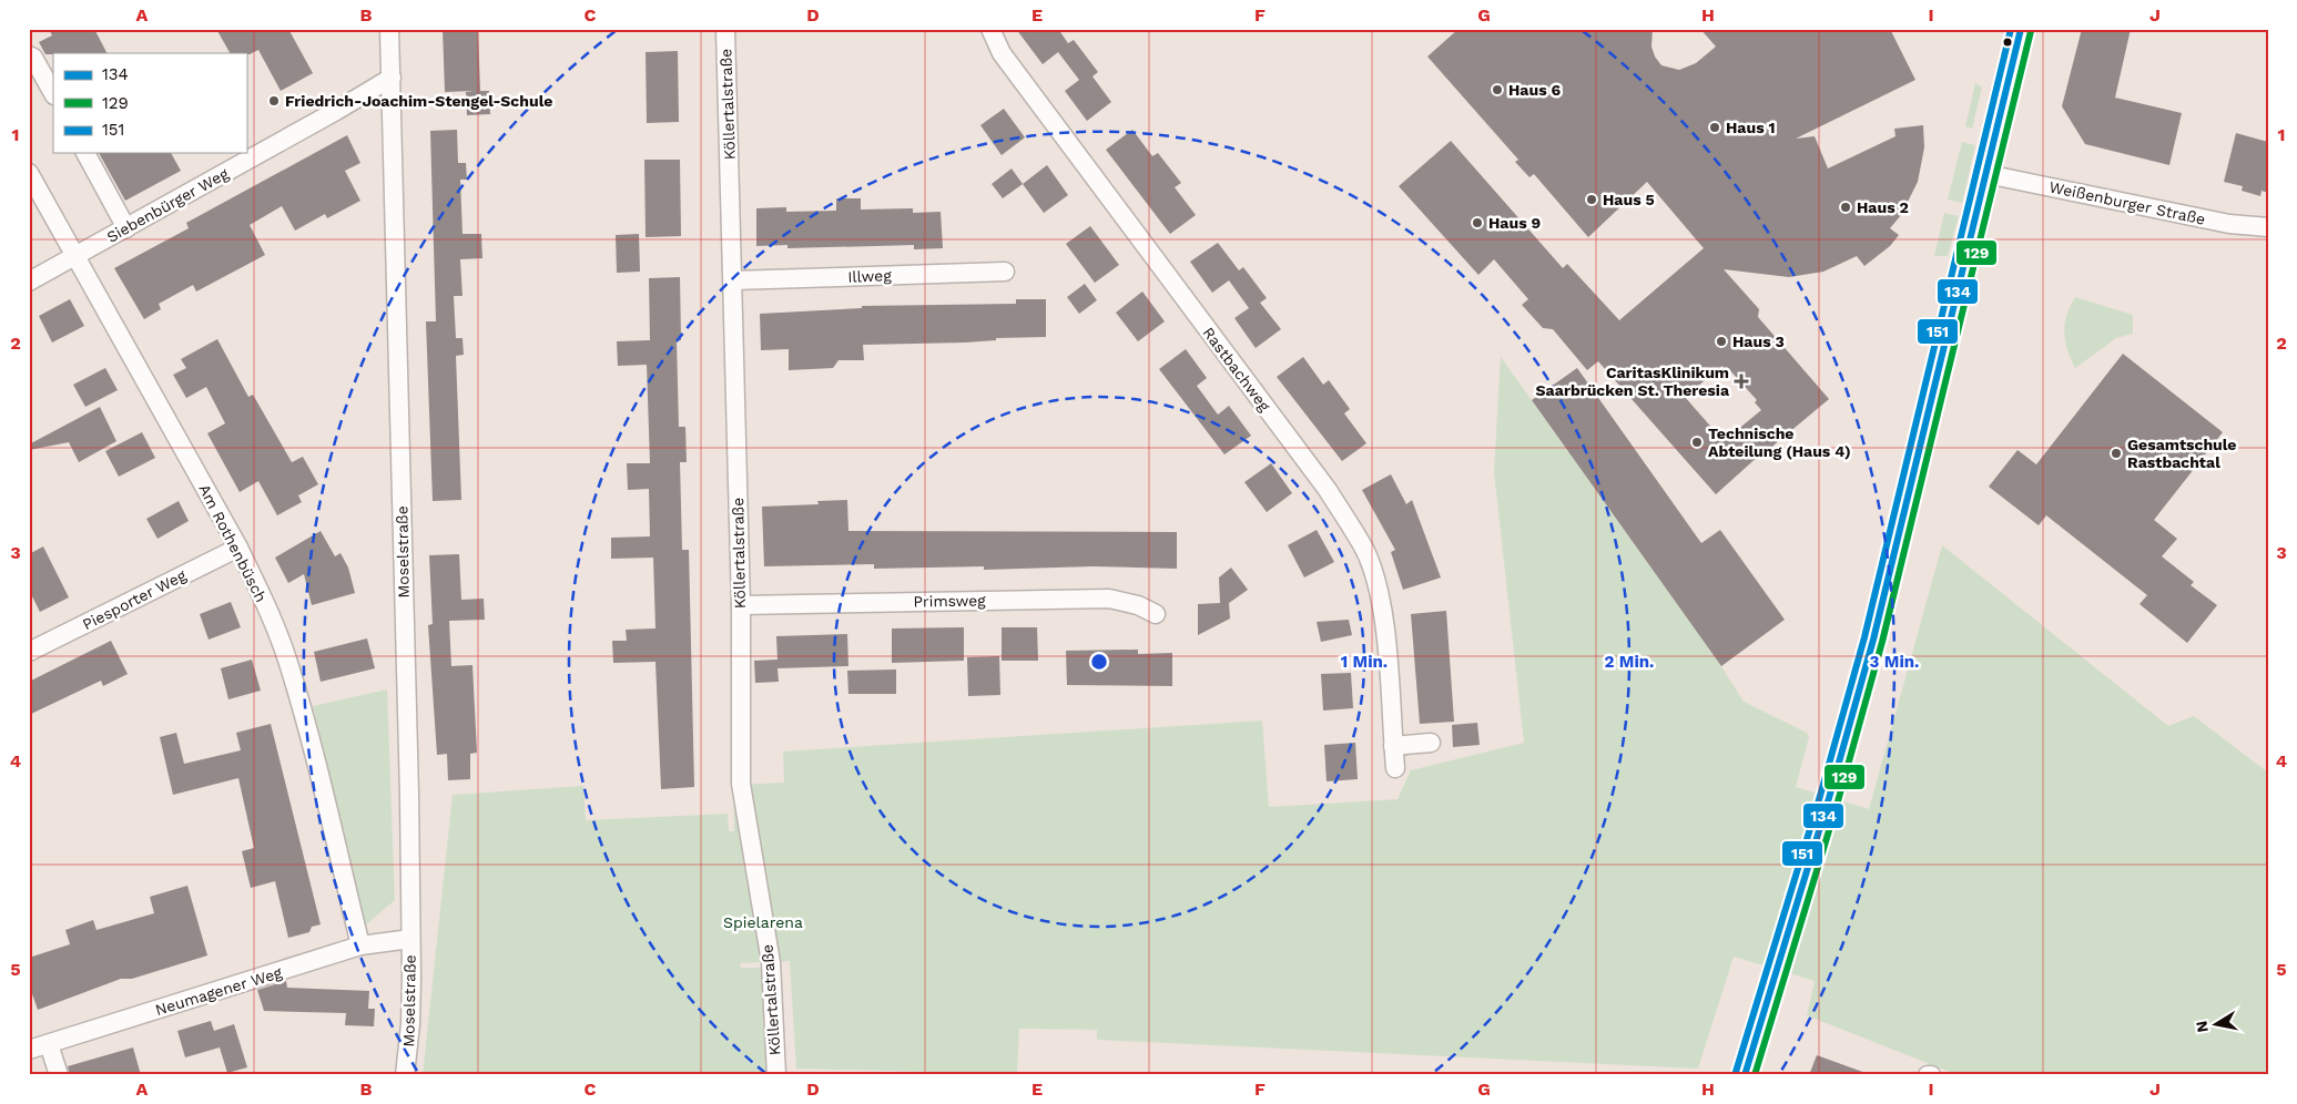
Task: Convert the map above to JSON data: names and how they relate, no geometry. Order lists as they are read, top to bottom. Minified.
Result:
{"streets":{"street":["Köllertalstraße","Weißenburger Straße","Siebenbürger Weg","Illweg","Rastbachweg","Am Rothenbüsch","Moselstraße","Piesporter Weg","Primsweg","Neumagener Weg"]},"crossings":[["Köllertalstraße","Illweg"],["Köllertalstraße","Primsweg"],["Siebenbürger Weg","Am Rothenbüsch"],["Siebenbürger Weg","Moselstraße"],["Am Rothenbüsch","Piesporter Weg"],["Am Rothenbüsch","Neumagener Weg"],["Moselstraße","Neumagener Weg"]],"parks":["Spielarena"],"places":{"other":["Haus 6","Friedrich-Joachim-Stengel-Schule","Haus 1","Haus 5","Haus 2","Haus 9","Haus 3","Technische Abteilung (Haus 4)","Gesamtschule Rastbachtal"],"health":["CaritasKlinikum Saarbrücken St. Theresia"]},"lines":["transit line 134","transit line 151","transit line 129"],"legend":["134","129","151"],"north":"left","grid":{"columns":["A","B","C","D","E","F","G","H","I","J"],"rows":["1","2","3","4","5"]},"rings":["1 Min.","2 Min.","3 Min."]}
